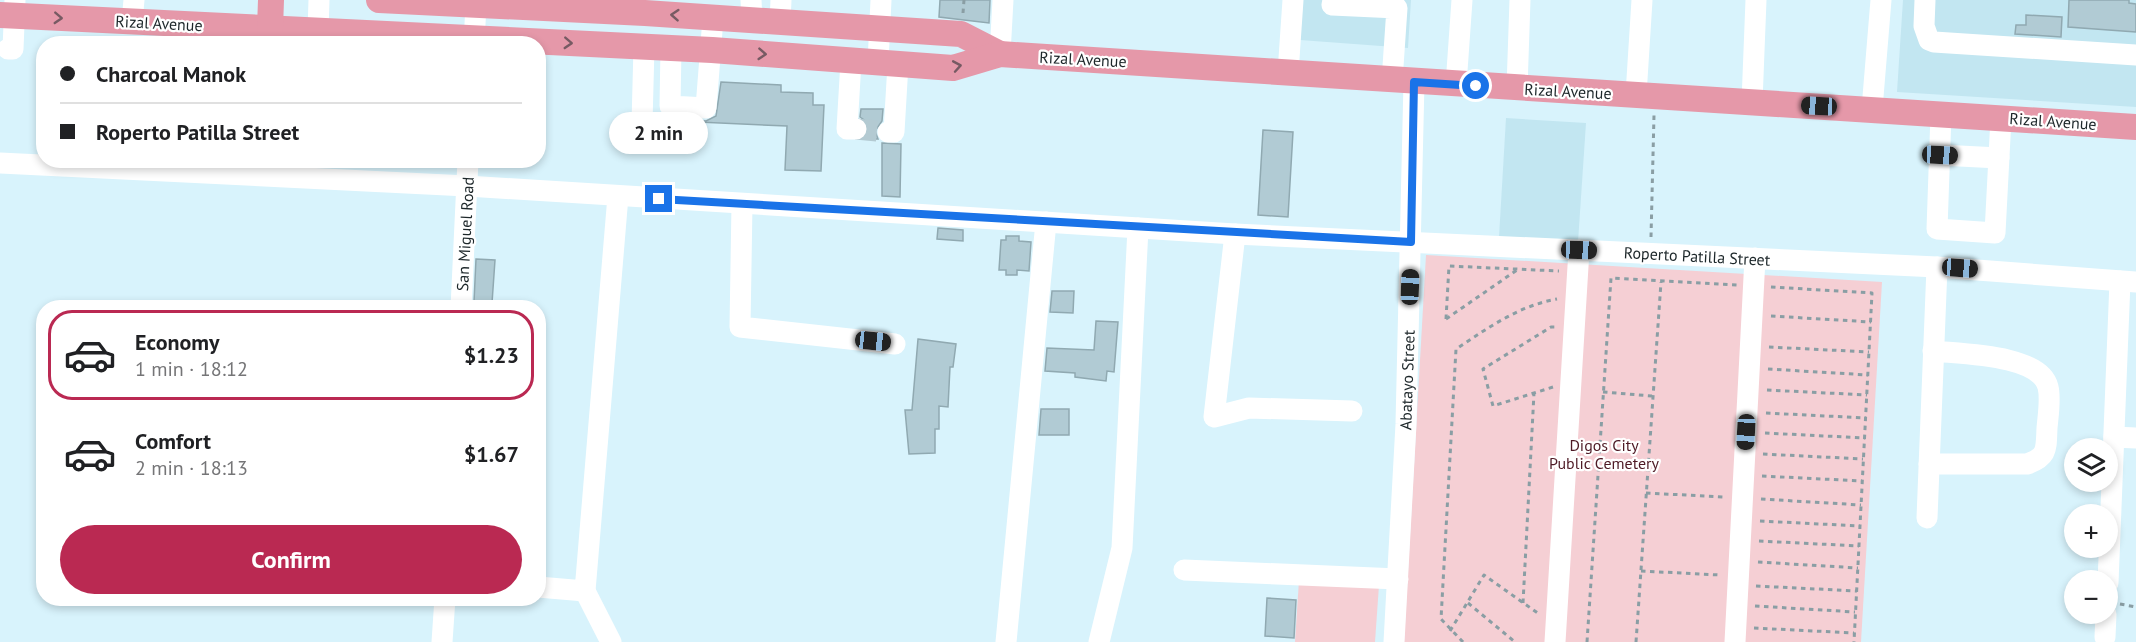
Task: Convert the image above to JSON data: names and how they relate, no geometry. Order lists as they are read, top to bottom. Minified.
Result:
{"streets":{"main road":["Rizal Avenue"],"street":["San Miguel Road","Roperto Patilla Street","Abatayo Street"]},"crossings":[["Rizal Avenue","Abatayo Street"],["San Miguel Road","Roperto Patilla Street"],["Roperto Patilla Street","Abatayo Street"]],"parks":["Digos City Public Cemetery"],"page":{"banner":["Charcoal Manok","Roperto Patilla Street"],"bubble":"2 min","list":[{"name":"Economy","note":"1 min · 18:12","value":"$1.23"},{"name":"Comfort","note":"2 min · 18:13","value":"$1.67"}],"map_buttons":["+","−"],"buttons":"Confirm"}}
